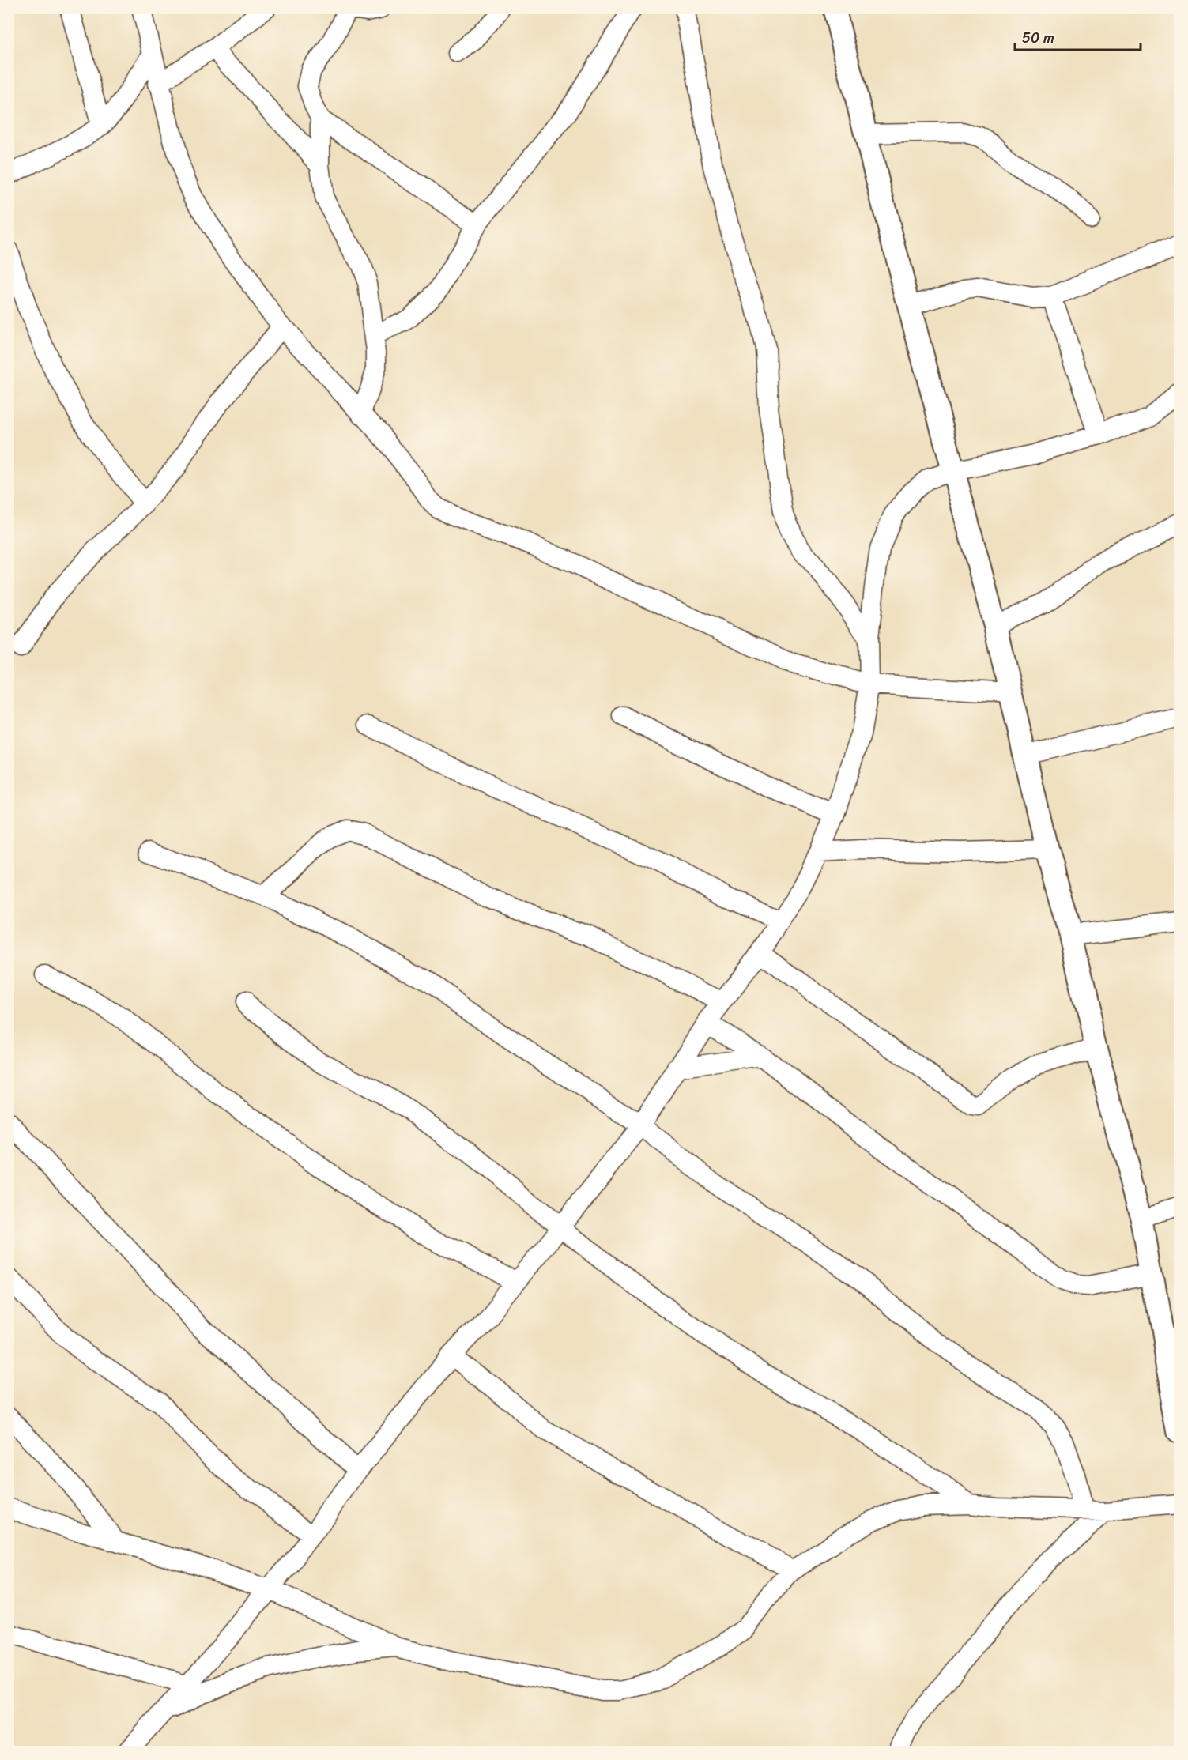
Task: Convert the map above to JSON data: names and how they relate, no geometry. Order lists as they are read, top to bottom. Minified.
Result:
{"scale_bar":"50 m"}
